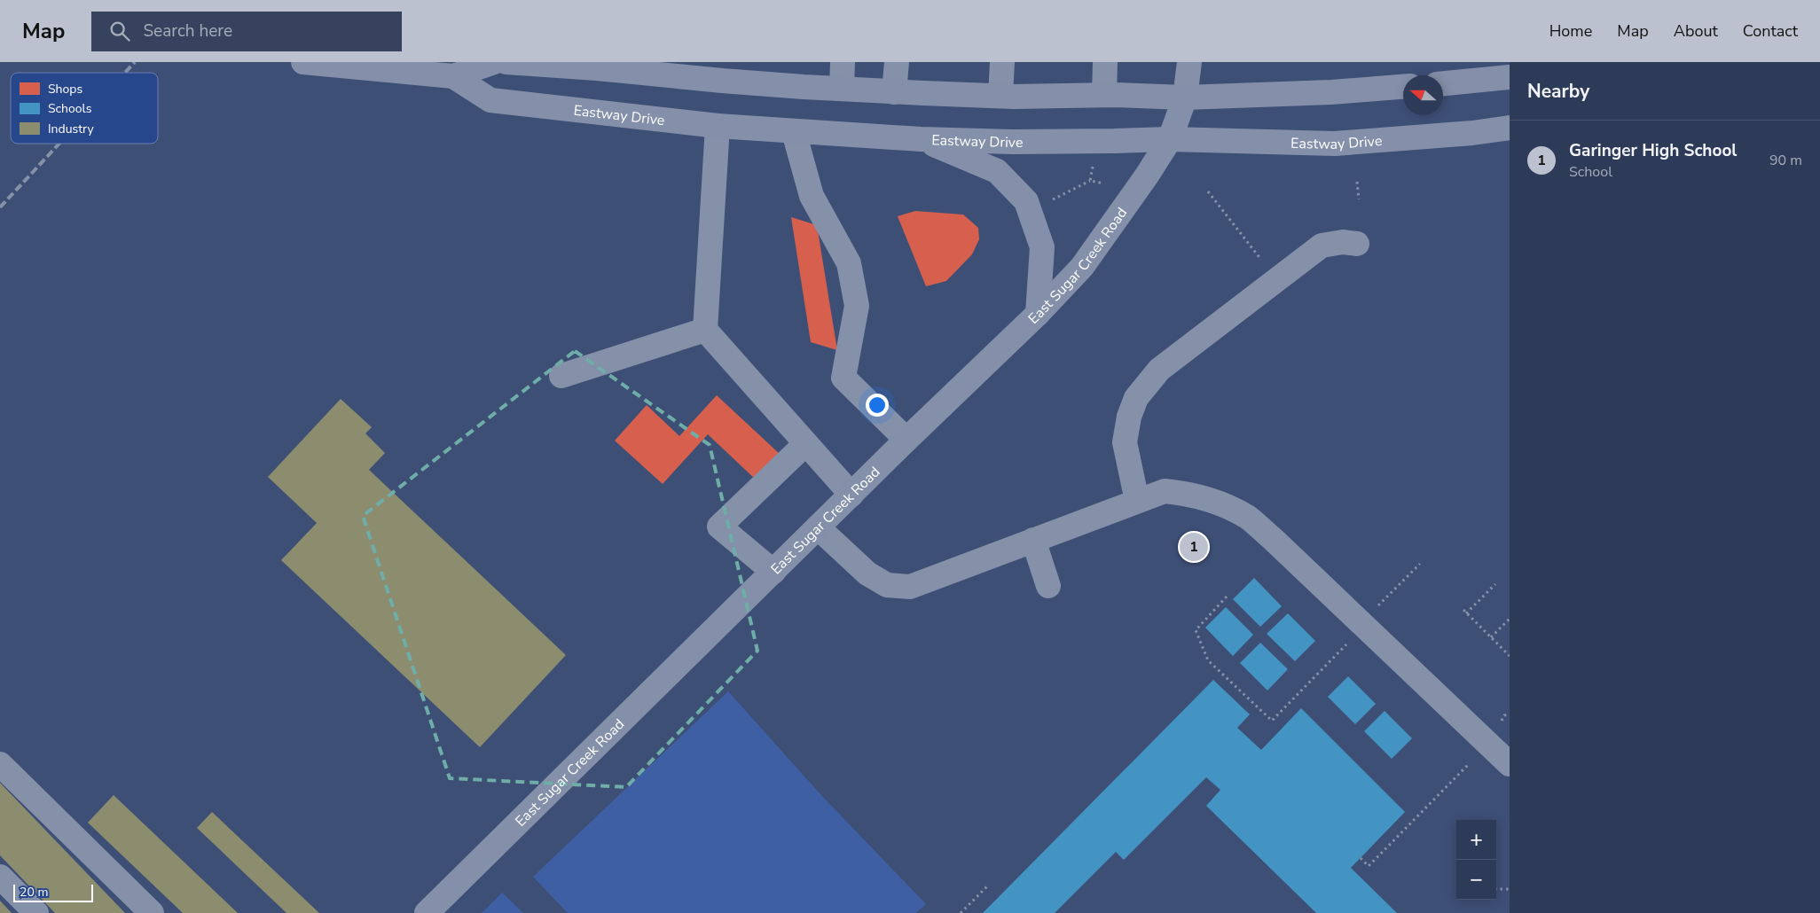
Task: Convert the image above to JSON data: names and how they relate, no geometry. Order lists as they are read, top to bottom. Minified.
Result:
{"streets":{"main road":["Eastway Drive","East Sugar Creek Road"]},"crossings":[["Eastway Drive","East Sugar Creek Road"]],"legend":["Shops","Schools","Industry"],"scale_bar":"20 m","north":"left","page":{"header":"Map","search":"Search here","nav":["Home","Map","About","Contact"],"heading":"Nearby","list":[{"mark":"1","name":"Garinger High School","note":"School","value":"90 m"}],"pins":"1","map_buttons":["+","−"],"scale":"20 m"}}
